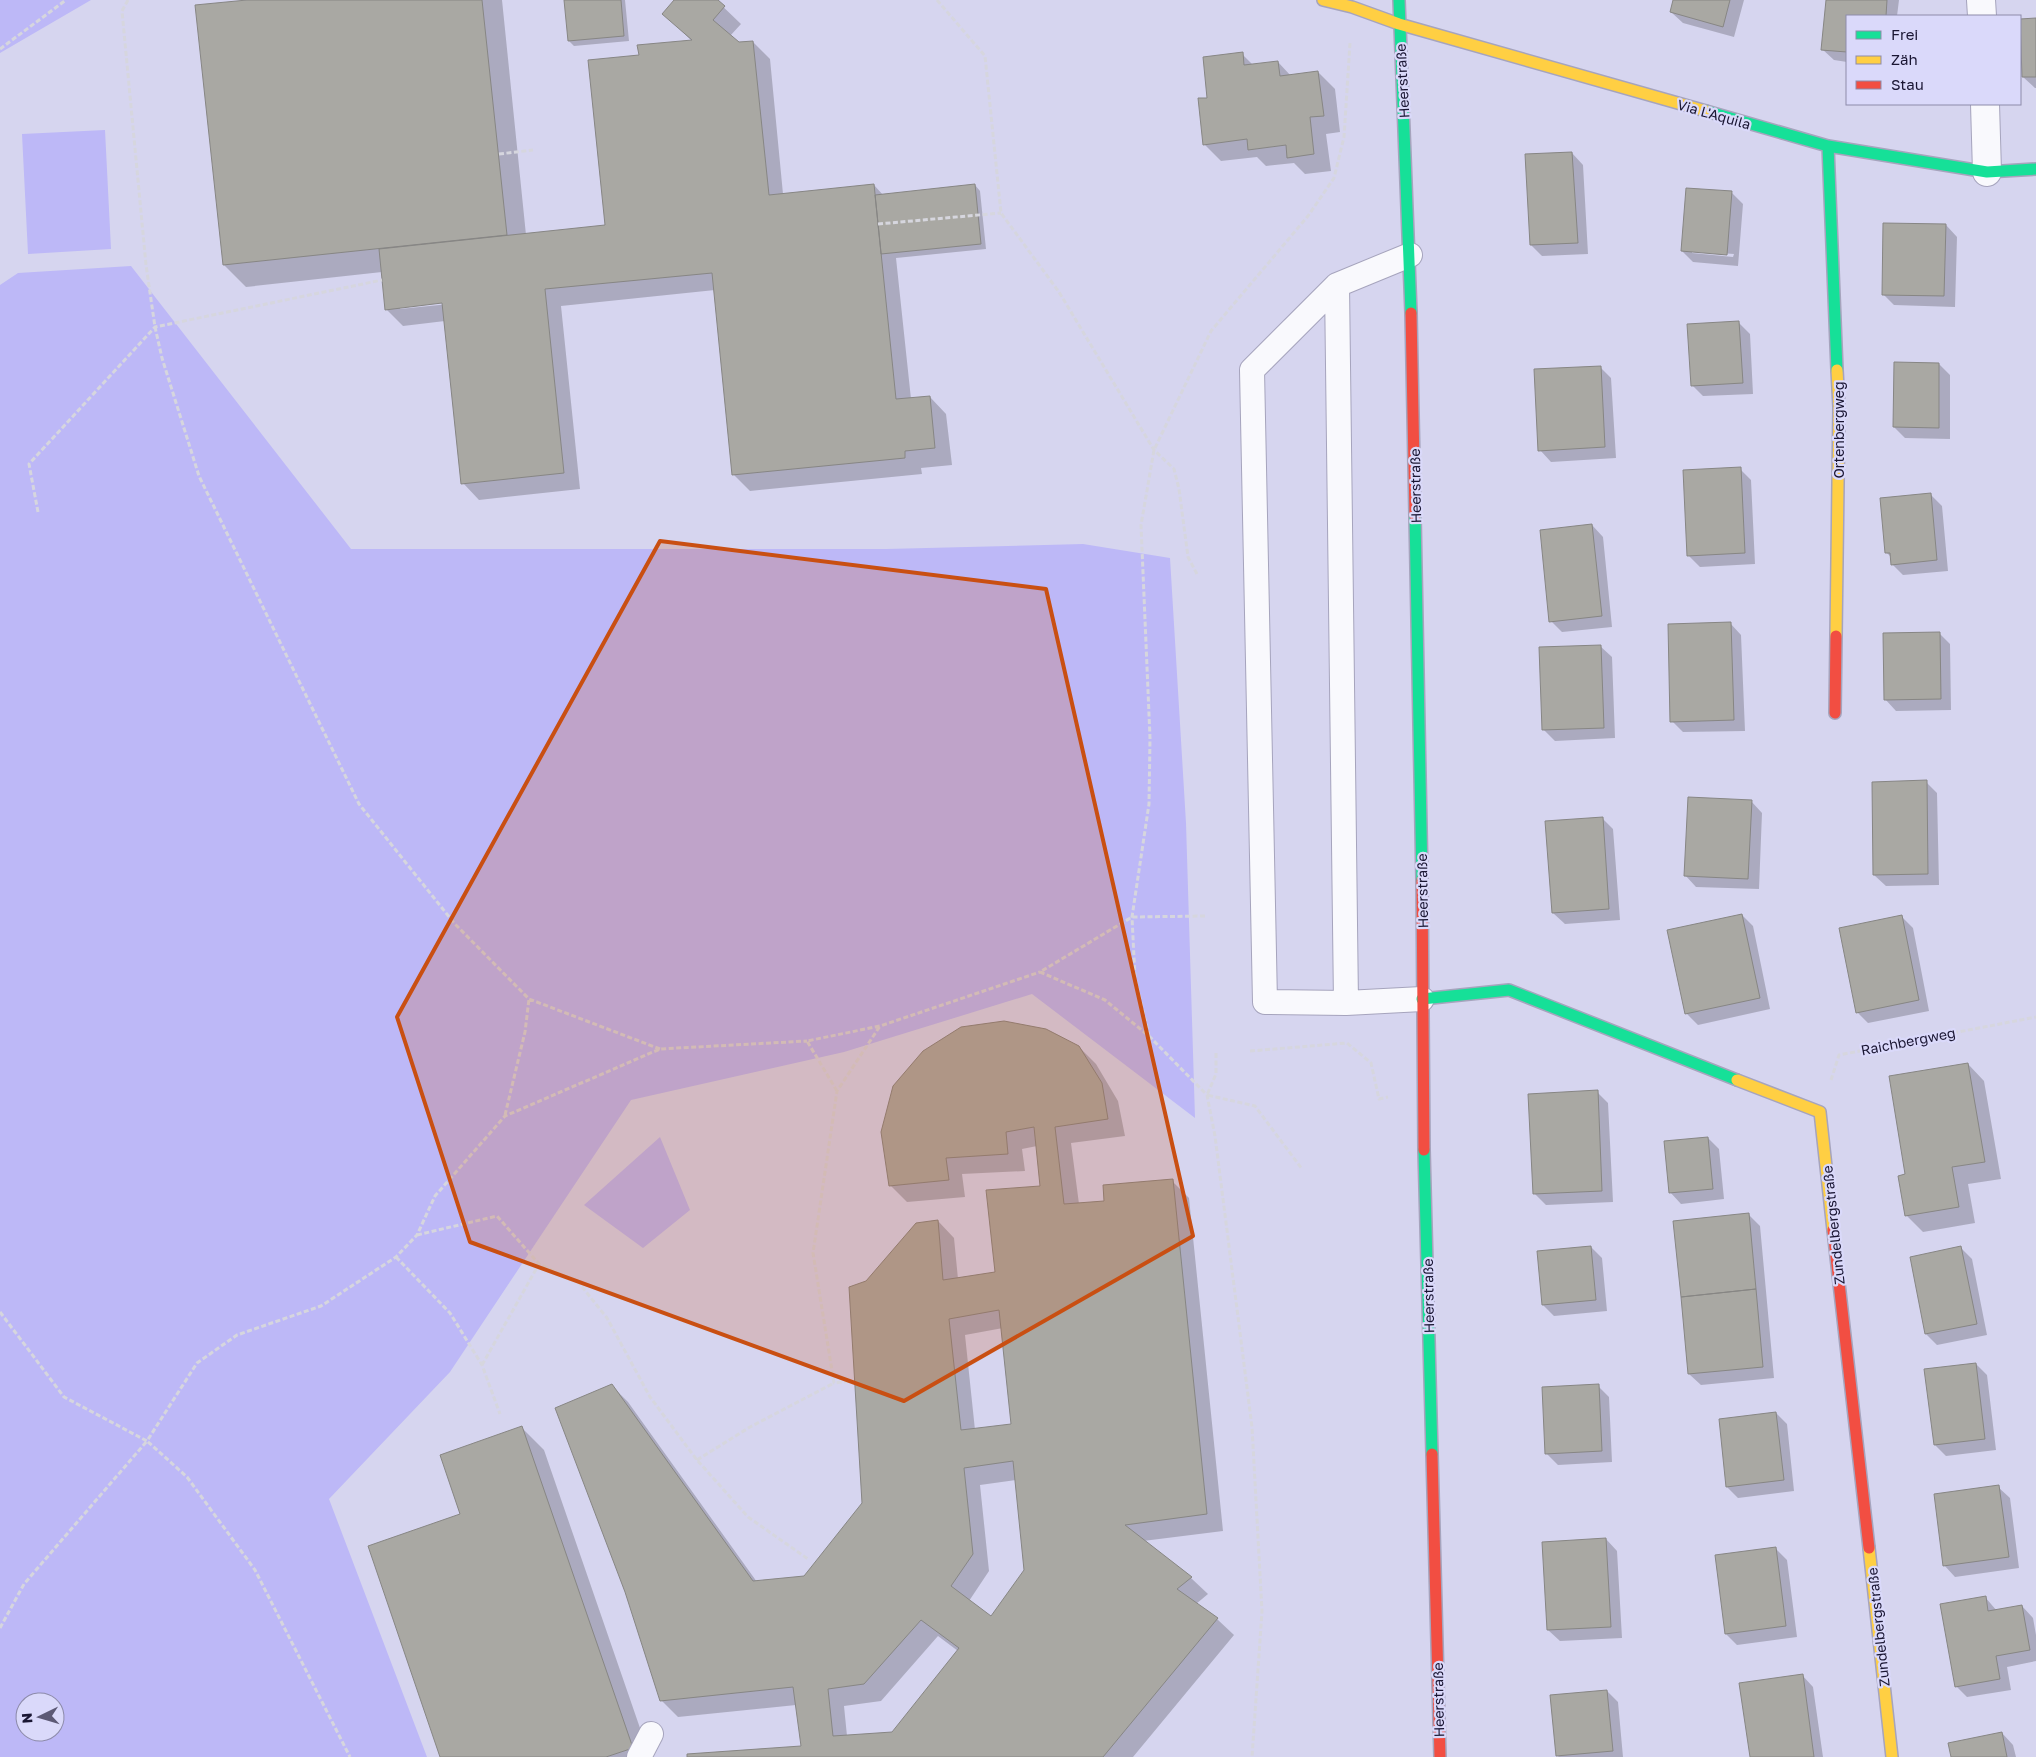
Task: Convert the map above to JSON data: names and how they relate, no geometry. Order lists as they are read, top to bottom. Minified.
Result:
{"streets":{"street":["Heerstraße","Via L'Aquila","Ortenbergweg","Zundelbergstraße"],"path":["Raichbergweg"]},"crossings":[["Heerstraße","Via L'Aquila"],["Via L'Aquila","Ortenbergweg"],["Raichbergweg","Zundelbergstraße"]],"legend":["Frei","Zäh","Stau"],"north":"left"}
